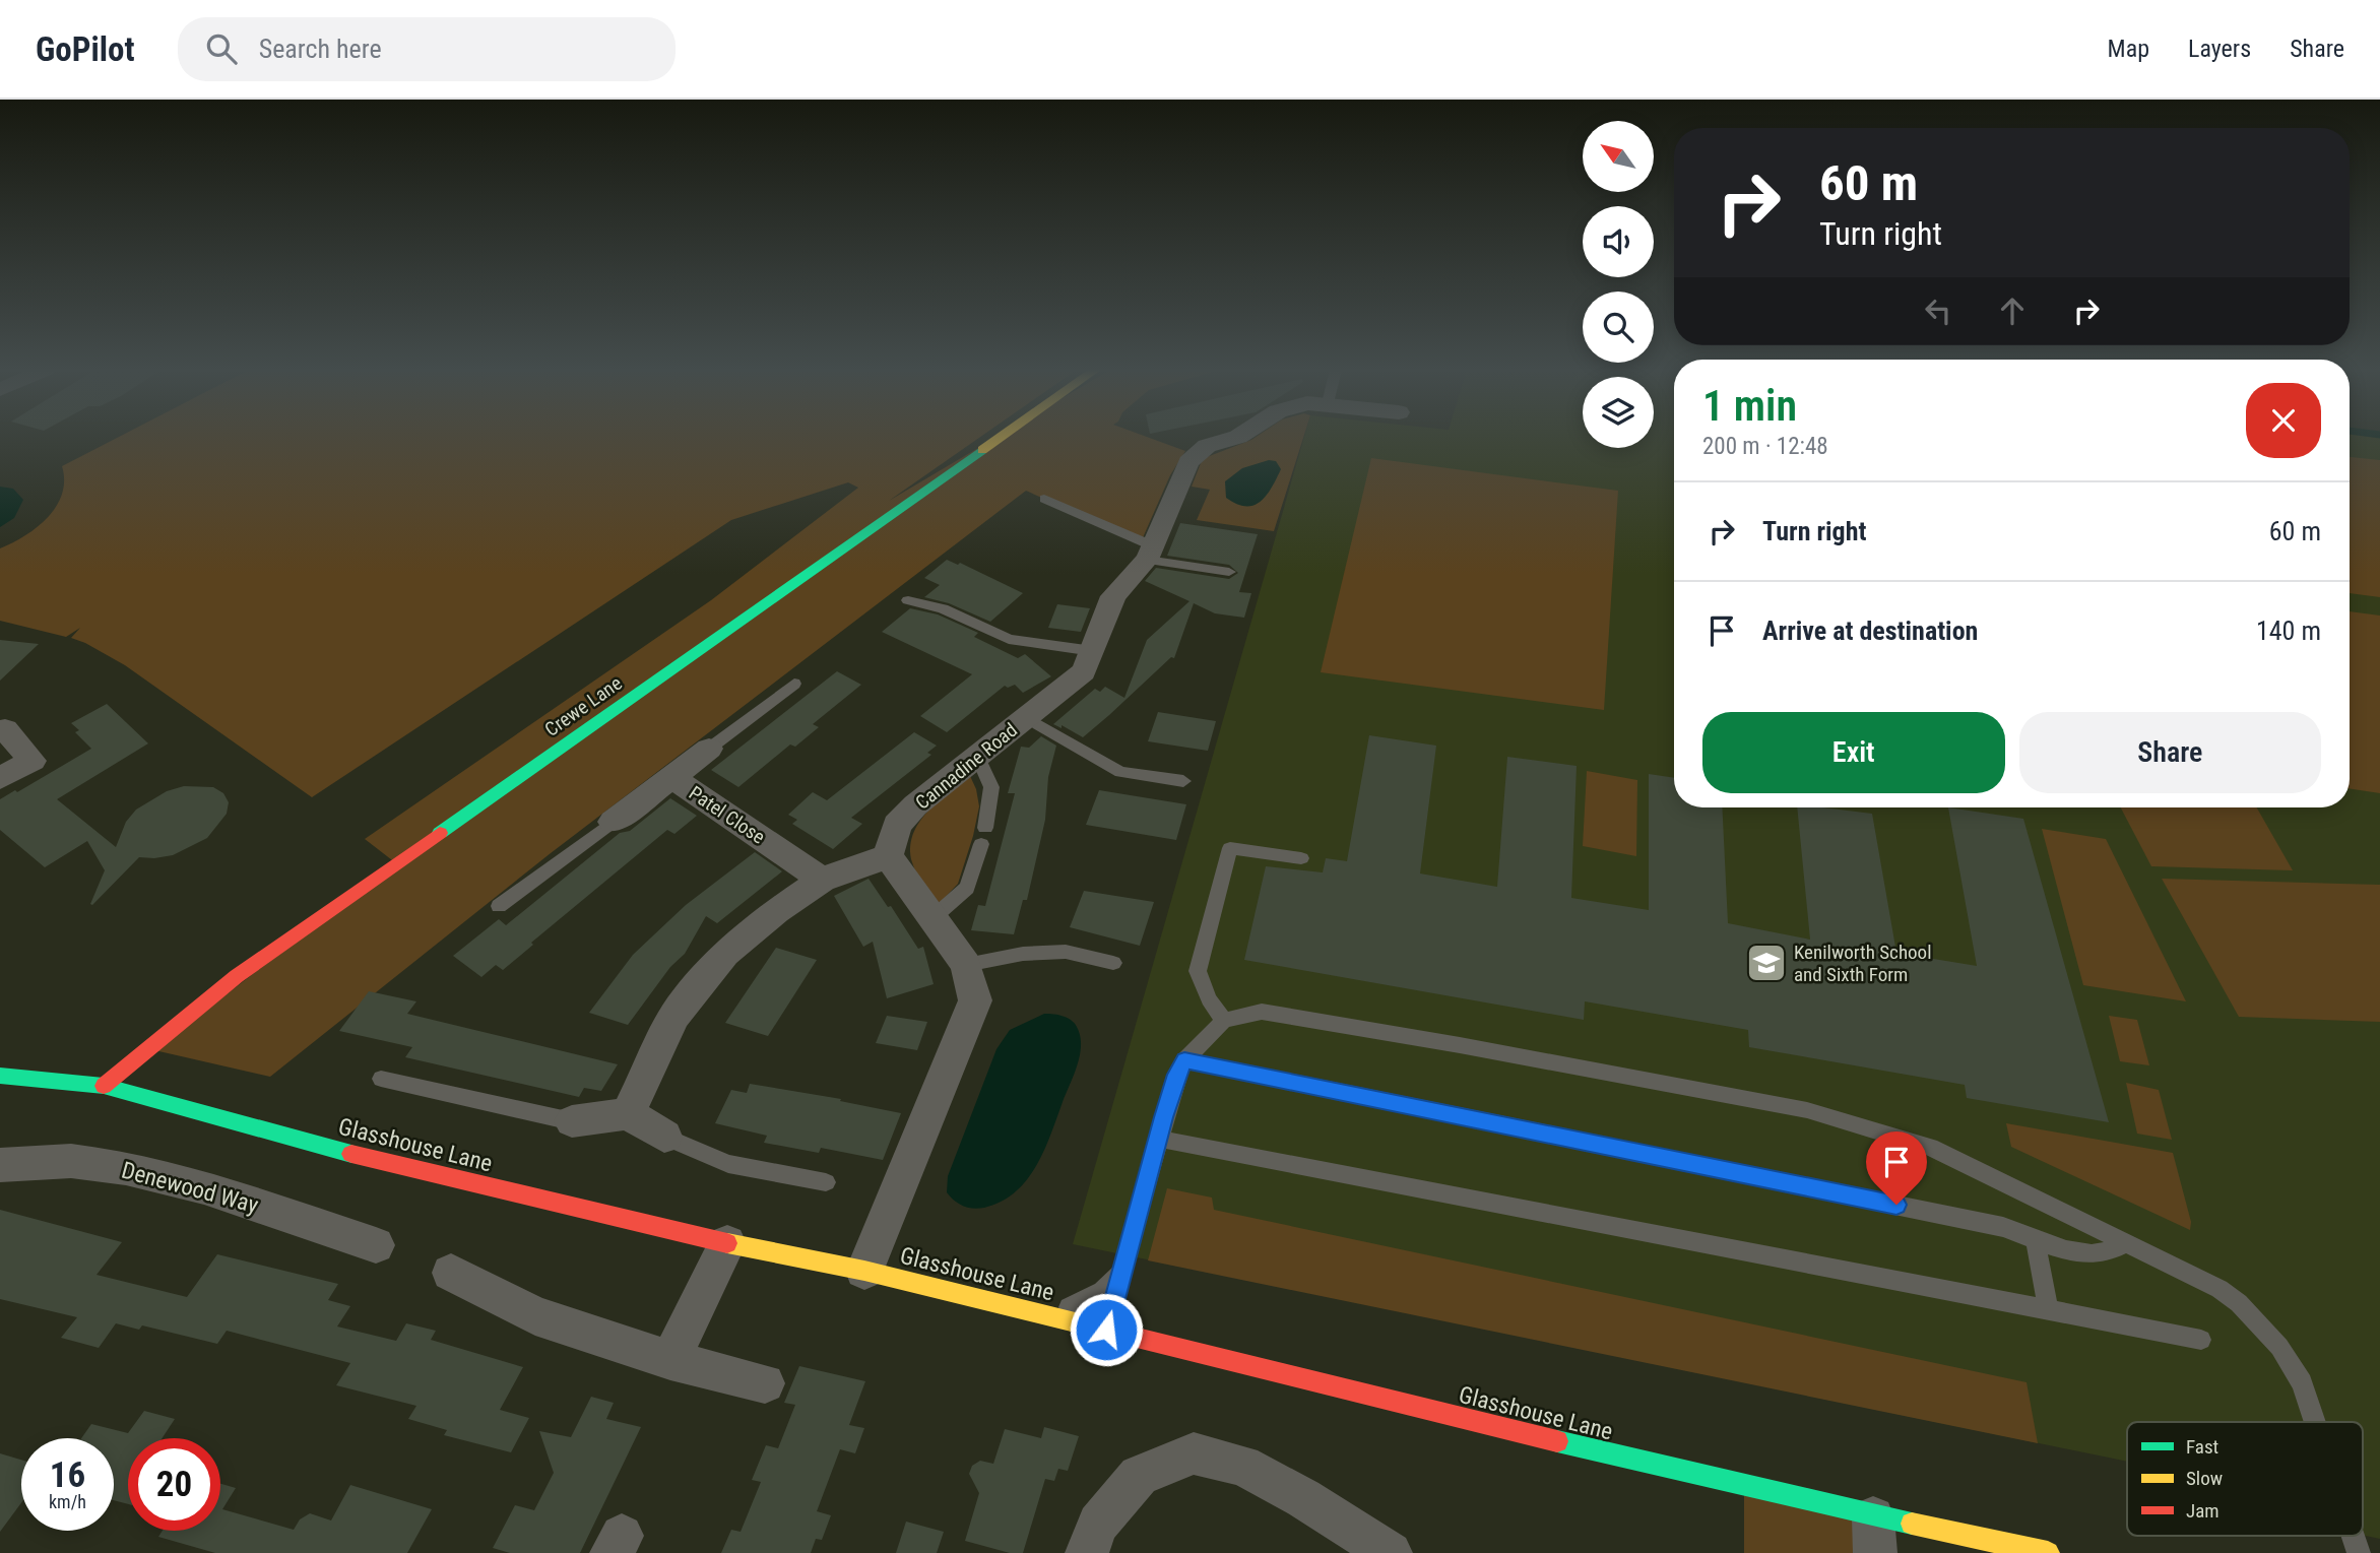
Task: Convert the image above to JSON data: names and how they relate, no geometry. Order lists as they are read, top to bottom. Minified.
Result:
{"streets":{"street":["Crewe Lane","Cannadine Road","Patel Close","Glasshouse Lane","Denewood Way"]},"crossings":[["Crewe Lane","Glasshouse Lane"]],"places":{"school or university":["Kenilworth School and Sixth Form"]},"legend":["Fast","Slow","Jam"],"north":"top left","page":{"header":"GoPilot","search":"Search here","nav":["Map","Layers","Share"],"turn":["60 m","Turn right"],"heading":["1 min","200 m · 12:48"],"list":[{"name":"Turn right","value":"60 m"},{"name":"Arrive at destination","value":"140 m"}],"buttons":["Exit","Share"],"speed":"16 km/h","limit":"20"}}
